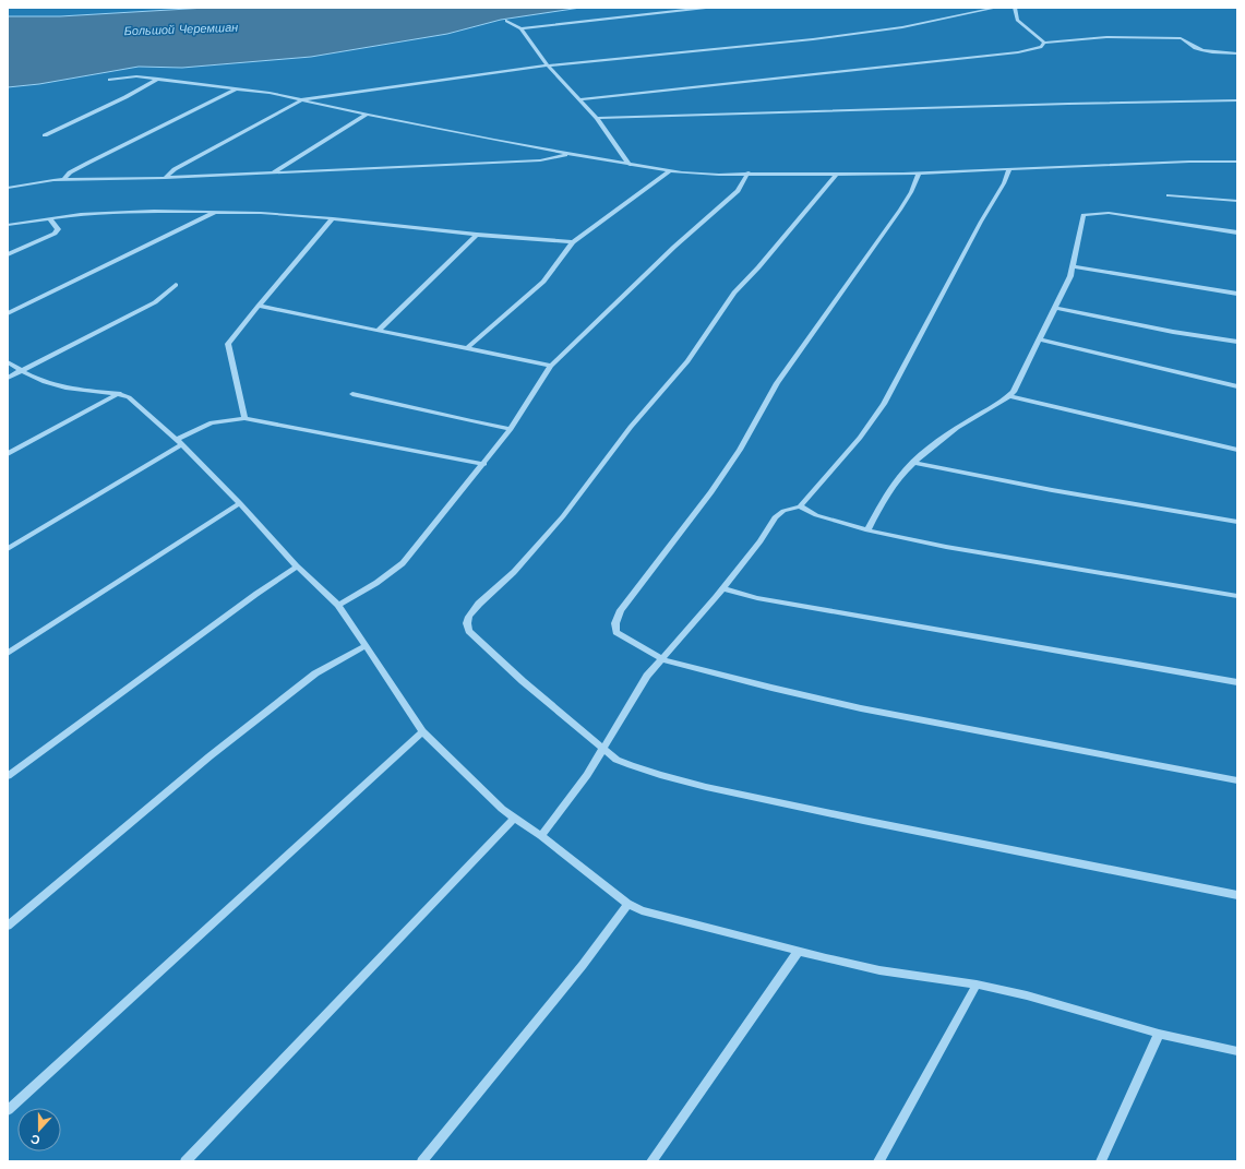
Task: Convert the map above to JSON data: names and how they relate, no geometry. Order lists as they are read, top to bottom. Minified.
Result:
{"water":["Большой Черемшан"],"north":"bottom"}
